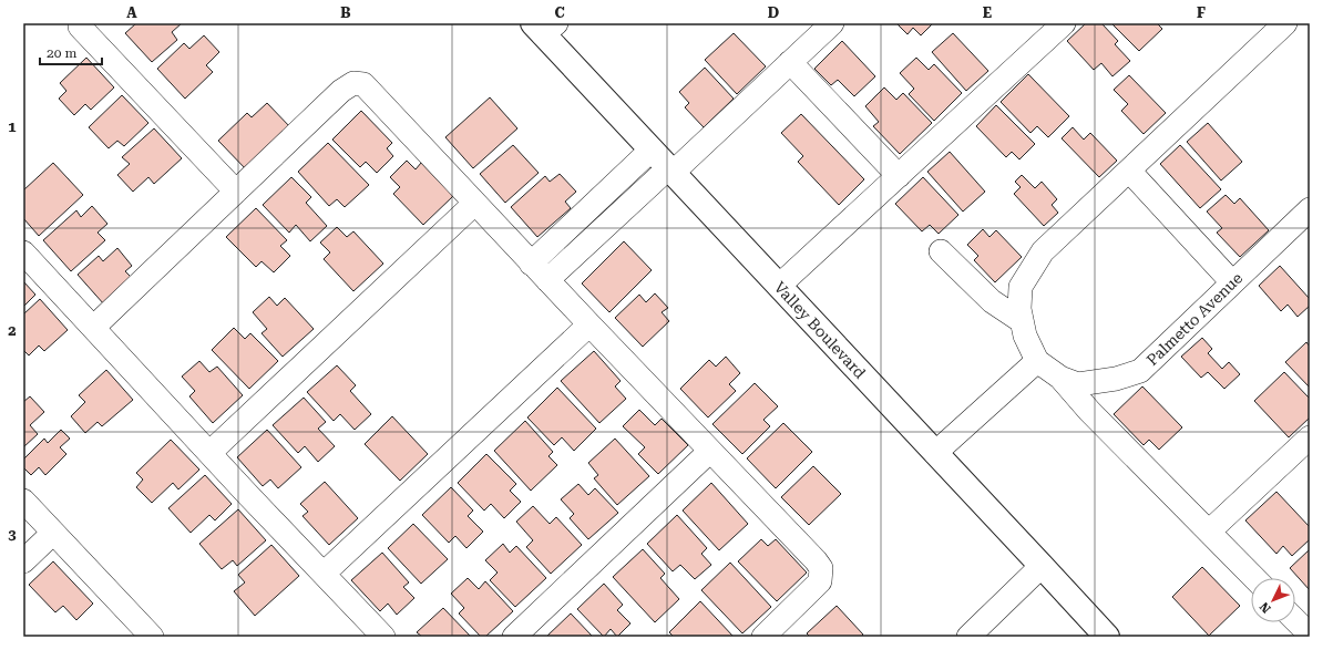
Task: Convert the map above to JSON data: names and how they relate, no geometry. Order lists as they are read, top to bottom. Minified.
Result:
{"streets":{"main road":["Valley Boulevard"],"street":["Palmetto Avenue"]},"scale_bar":"20 m","north":"bottom left","grid":{"columns":["A","B","C","D","E","F"],"rows":["1","2","3"]}}
